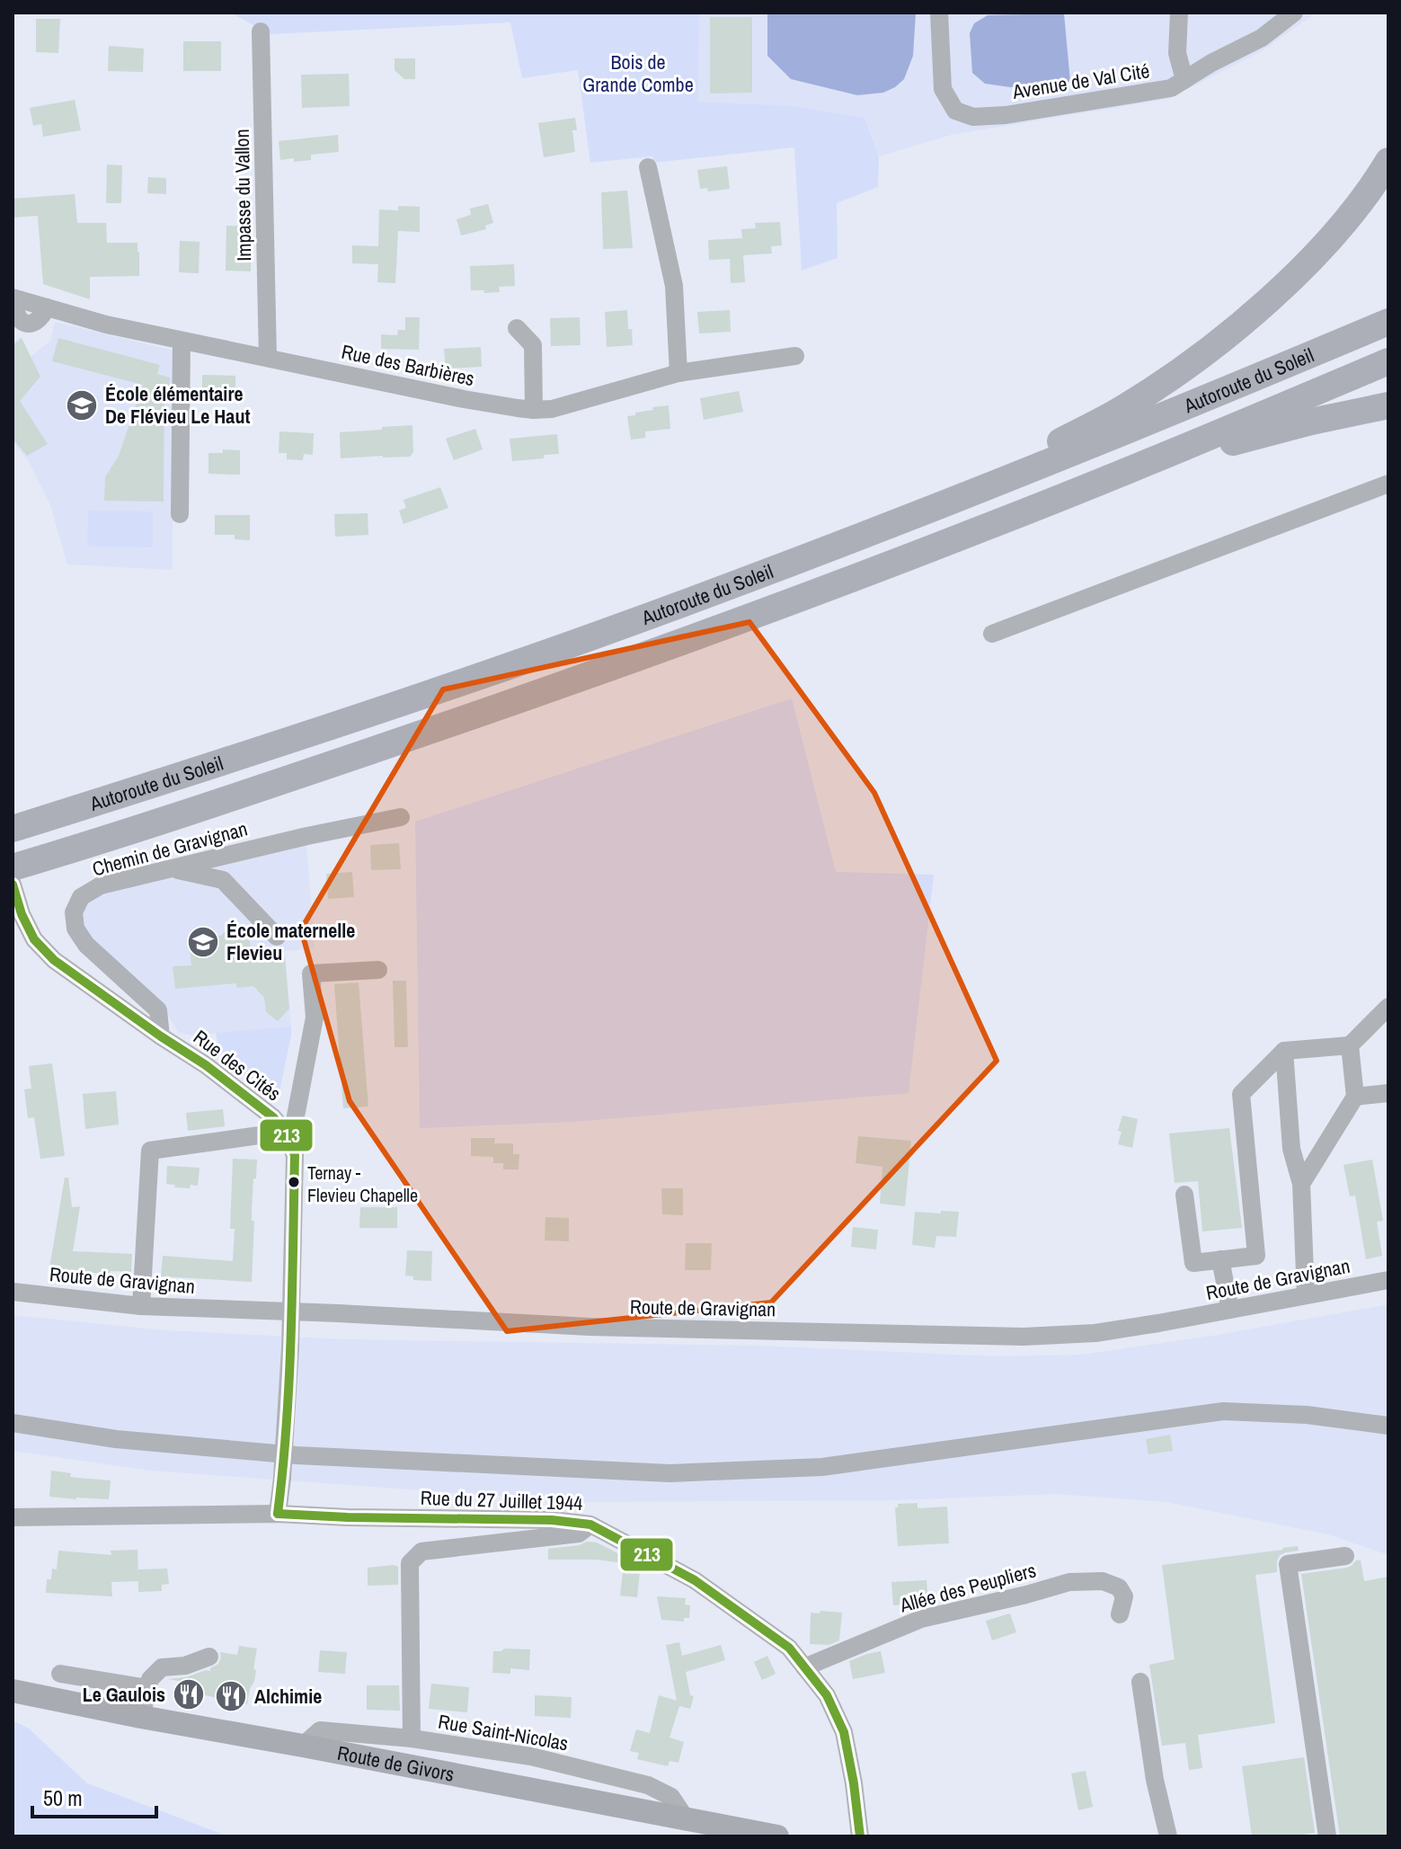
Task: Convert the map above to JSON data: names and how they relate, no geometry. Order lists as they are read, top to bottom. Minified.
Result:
{"streets":{"highway":["Autoroute du Soleil"],"main road":["Route de Givors"],"street":["Avenue de Val Cité","Impasse du Vallon","Rue des Barbières","Chemin de Gravignan","Rue des Cités","Route de Gravignan","Rue du 27 Juillet 1944","Allée des Peupliers","Rue Saint-Nicolas"]},"crossings":[["Impasse du Vallon","Rue des Barbières"],["Chemin de Gravignan","Rue des Cités"],["Rue des Cités","Route de Gravignan"],["Rue des Cités","Rue du 27 Juillet 1944"],["Rue du 27 Juillet 1944","Allée des Peupliers"],["Rue Saint-Nicolas","Route de Givors"]],"parks":["Bois de Grande Combe"],"places":{"school or university":["École élémentaire De Flévieu Le Haut","École maternelle Flevieu"],"other":["Ternay - Flevieu Chapelle"],"restaurant":["Le Gaulois","Alchimie"]},"lines":["transit line 213"],"scale_bar":"50 m"}
